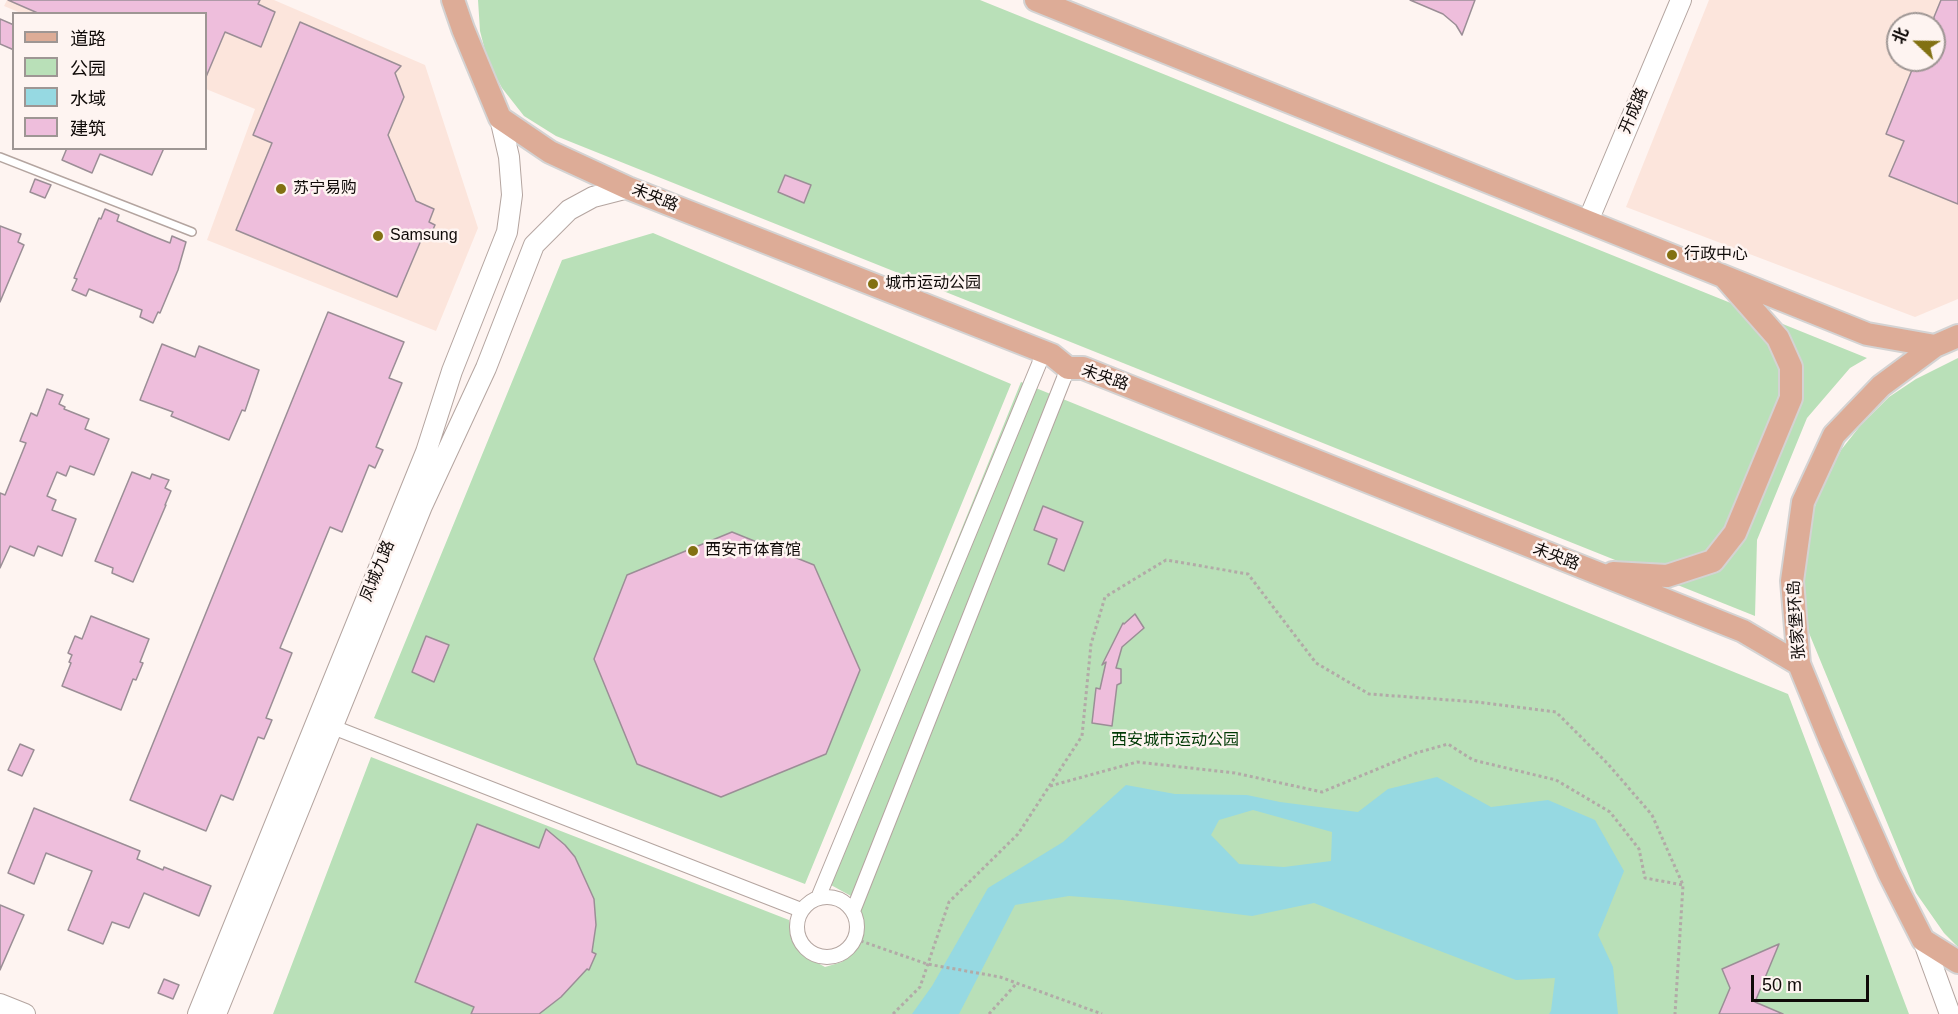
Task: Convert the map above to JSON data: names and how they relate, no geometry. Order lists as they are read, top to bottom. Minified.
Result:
{"streets":{"main road":["未央路","张家堡环岛"],"street":["开成路","凤城九路"]},"crossings":[["未央路","凤城九路"],["未央路","张家堡环岛"]],"parks":["西安城市运动公园"],"places":["苏宁易购","Samsung","行政中心","城市运动公园","西安市体育馆"],"legend":["道路","公园","水域","建筑"],"scale_bar":"50 m","north":"left"}
